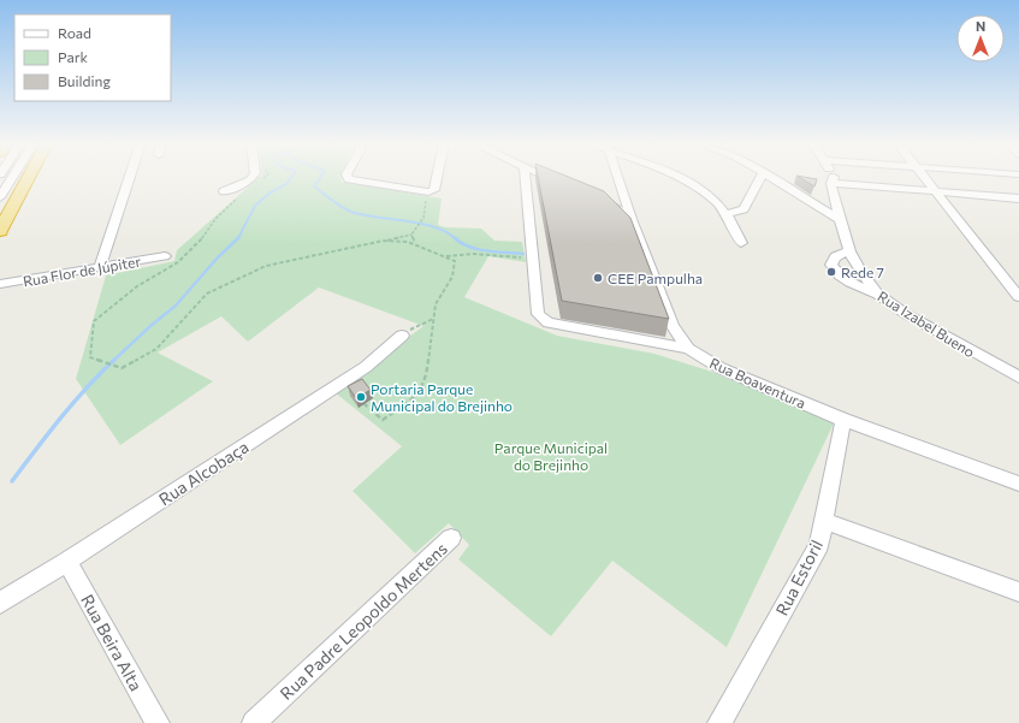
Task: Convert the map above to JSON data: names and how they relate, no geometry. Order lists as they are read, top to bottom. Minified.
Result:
{"streets":{"street":["Rua Flor de Júpiter","Rua Izabel Bueno","Rua Boaventura","Rua Alcobaça","Rua Estoril","Rua Padre Leopoldo Mertens","Rua Beira Alta"]},"crossings":[["Rua Boaventura","Rua Estoril"],["Rua Alcobaça","Rua Beira Alta"]],"parks":["Parque Municipal do Brejinho"],"places":["Rede 7","CEE Pampulha","Portaria Parque Municipal do Brejinho"],"legend":["Road","Park","Building"],"north":"top"}
